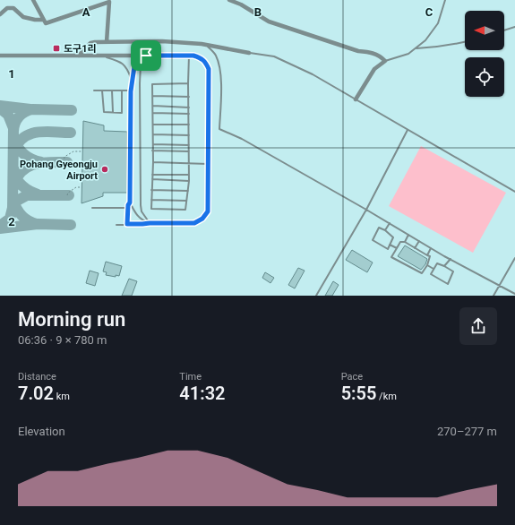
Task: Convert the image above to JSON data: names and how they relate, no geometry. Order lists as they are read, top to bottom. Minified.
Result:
{"places":{"transit":["도구1리"],"other":["Pohang Gyeongju Airport"]},"north":"left","page":{"heading":["Morning run","06:36 · 9 × 780 m"],"stats":[["Distance","7.02 km"],["Time","41:32"],["Pace","5:55 /km"]],"chart":["Elevation","270–277 m"]},"grid":{"columns":["A","B","C"],"rows":["1","2"]}}
